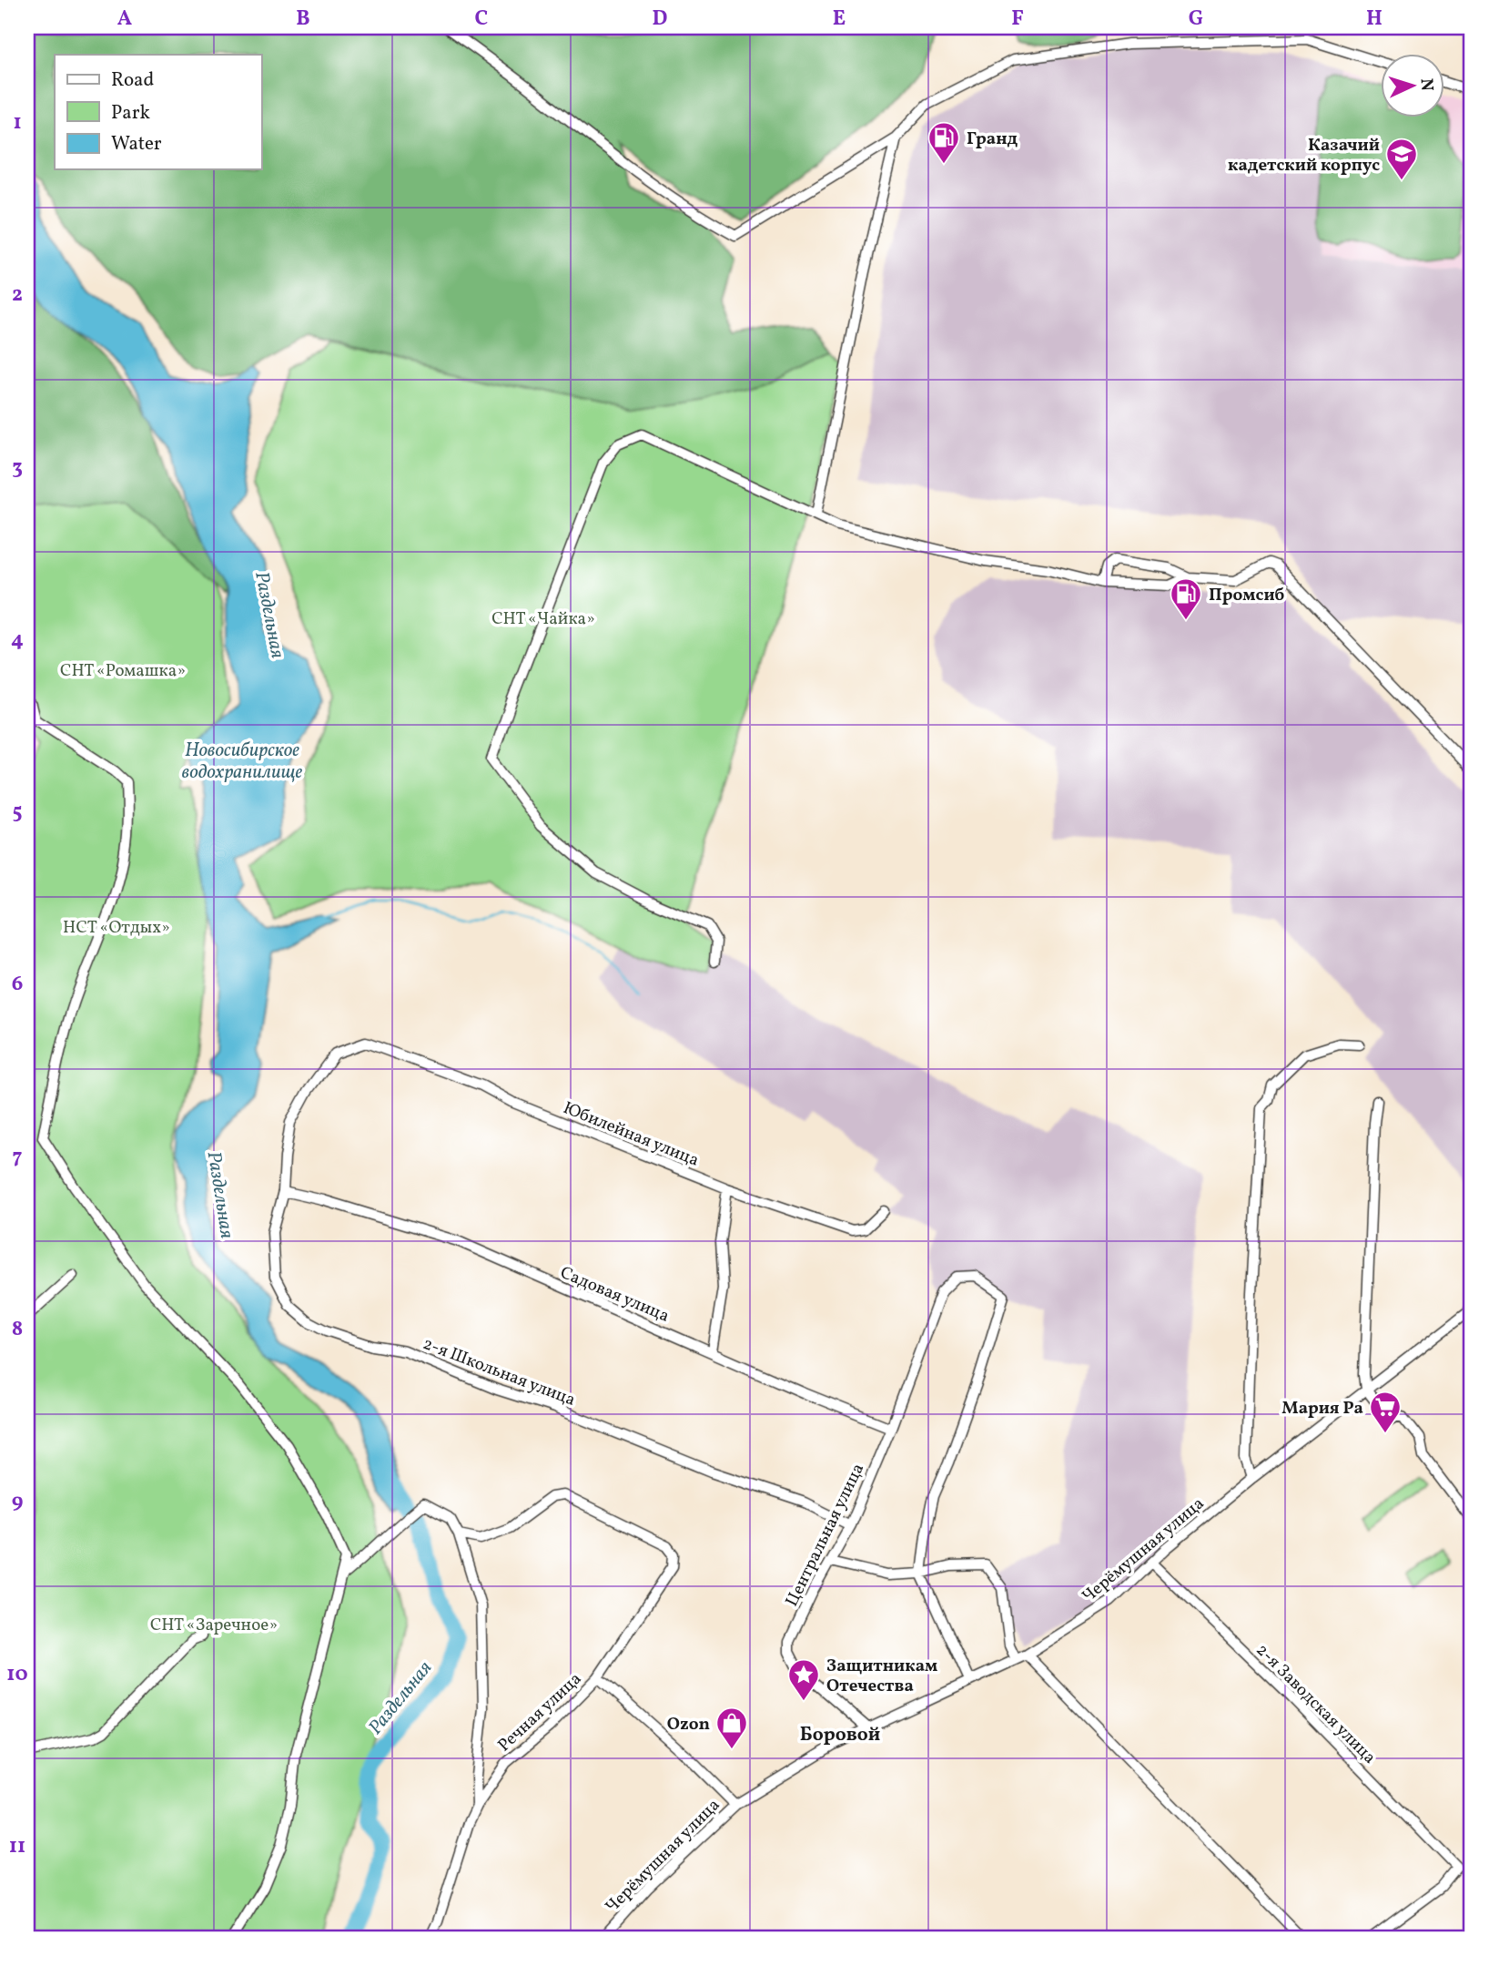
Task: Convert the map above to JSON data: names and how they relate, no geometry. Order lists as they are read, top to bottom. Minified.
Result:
{"streets":{"street":["Юбилейная улица","Садовая улица","2-я Школьная улица","Центральная улица","Черёмушная улица","2-я Заводская улица","Речная улица"]},"crossings":[["Юбилейная улица","2-я Школьная улица"],["Садовая улица","2-я Школьная улица"],["Садовая улица","Центральная улица"],["2-я Школьная улица","Центральная улица"],["Центральная улица","Черёмушная улица"],["Черёмушная улица","2-я Заводская улица"],["Черёмушная улица","Речная улица"]],"districts":["Боровой"],"water":["Раздельная","Новосибирское водохранилище"],"parks":["СНТ «Чайка»","СНТ «Ромашка»","НСТ «Отдых»","СНТ «Заречное»"],"places":{"fuel station":["Гранд","Промсиб"],"school or university":["Казачий кадетский корпус"],"supermarket":["Мария Ра"],"place":["Защитникам Отечества"],"shop":["Ozon"]},"legend":["Road","Park","Water"],"north":"right","grid":{"columns":["A","B","C","D","E","F","G","H"],"rows":["1","2","3","4","5","6","7","8","9","10","11"]}}
